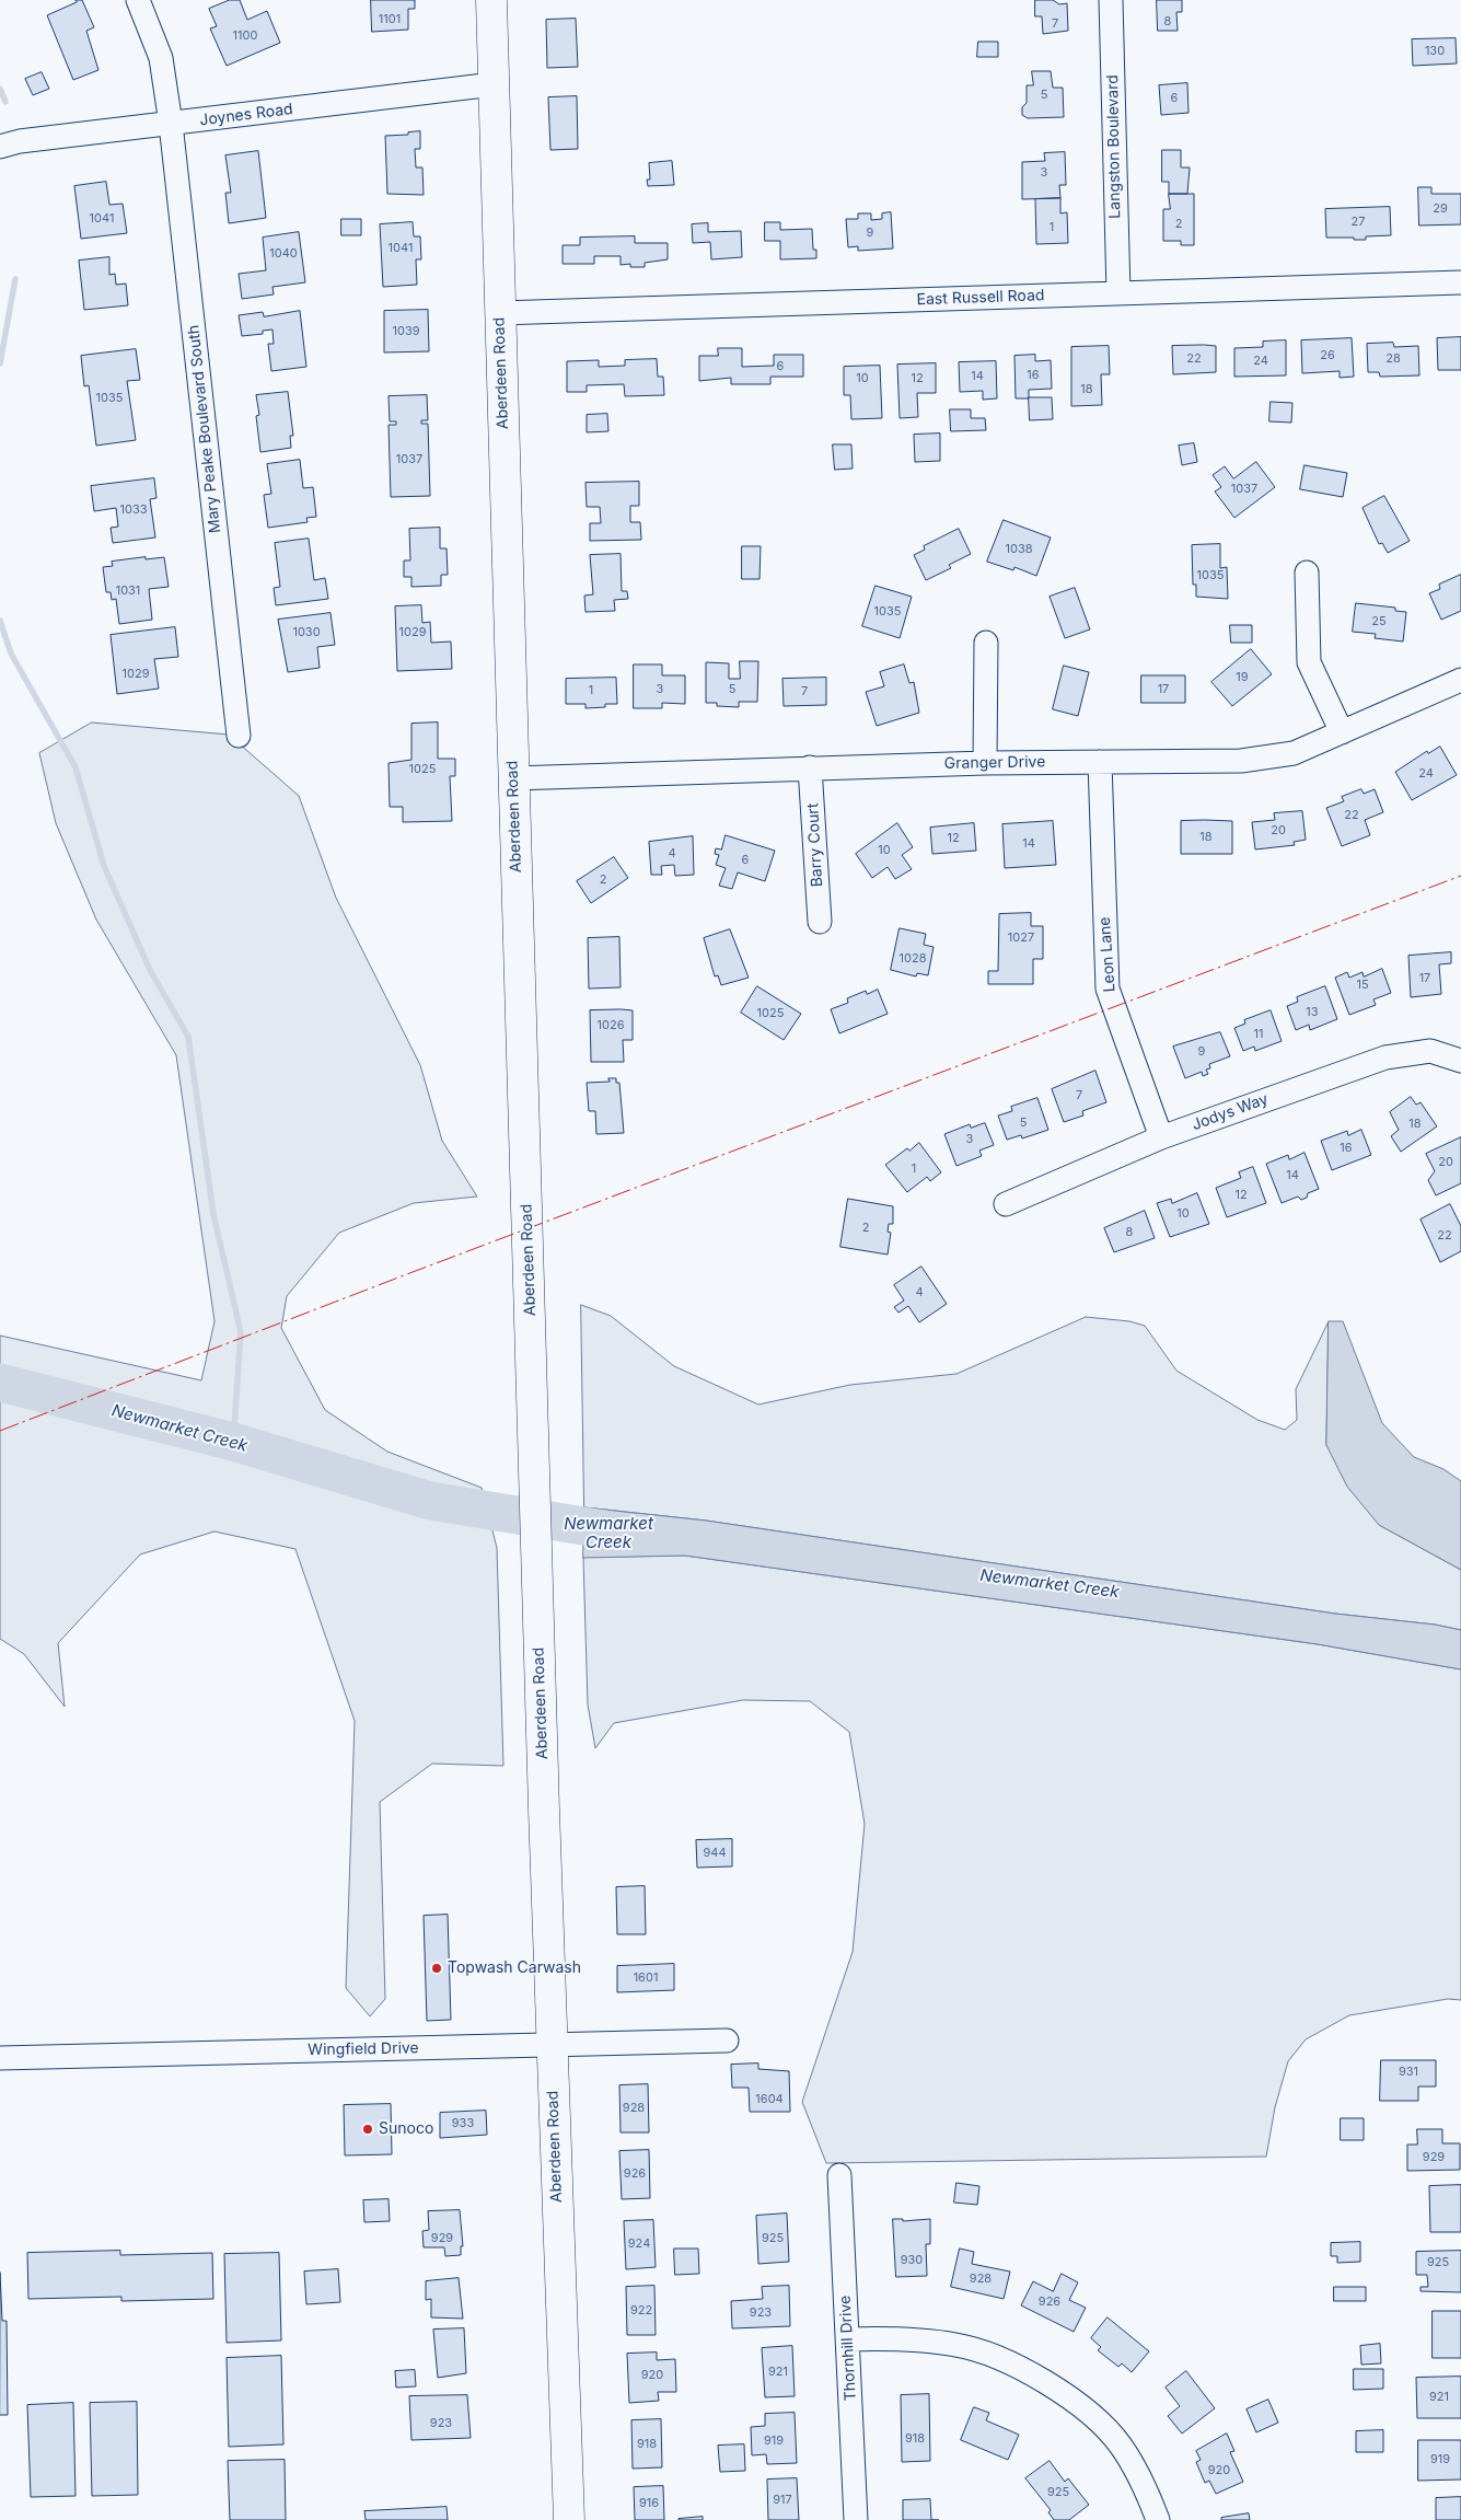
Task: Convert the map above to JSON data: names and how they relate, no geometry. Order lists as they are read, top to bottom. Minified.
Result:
{"streets":{"main road":["Aberdeen Road"],"street":["Joynes Road","Langston Boulevard","East Russell Road","Mary Peake Boulevard South","Granger Drive","Barry Court","Leon Lane","Jodys Way","Wingfield Drive","Thornhill Drive"]},"crossings":[["Joynes Road","Aberdeen Road"],["Joynes Road","Mary Peake Boulevard South"],["Langston Boulevard","East Russell Road"],["East Russell Road","Aberdeen Road"],["Aberdeen Road","Granger Drive"],["Aberdeen Road","Wingfield Drive"],["Granger Drive","Barry Court"],["Granger Drive","Leon Lane"],["Leon Lane","Jodys Way"]],"water":["Newmarket Creek"],"places":["Topwash Carwash","Sunoco"],"house_numbers":["1101","8","7","1100","130","5","6","3","29","1041","27","2","1","9","1041","1040","1039","26","22","28","24","6","16","14","10","12","18","1035","1037","1037","1033","1038","1035","1031","1035","25","1030","1029","1029","19","3","5","17","1","7","1025","24","22","20","18","12","14","10","4","6","2","1027","1028","17","15","13","1025","1026","11","9","7","5","18","3","16","20","1","14","12","10","2","8","22","4","944","1601","931","1604","928","933","929","926","929","925","924","930","925","928","926","922","923","921","920","921","923","918","919","918","919","920","925","917","916"]}
